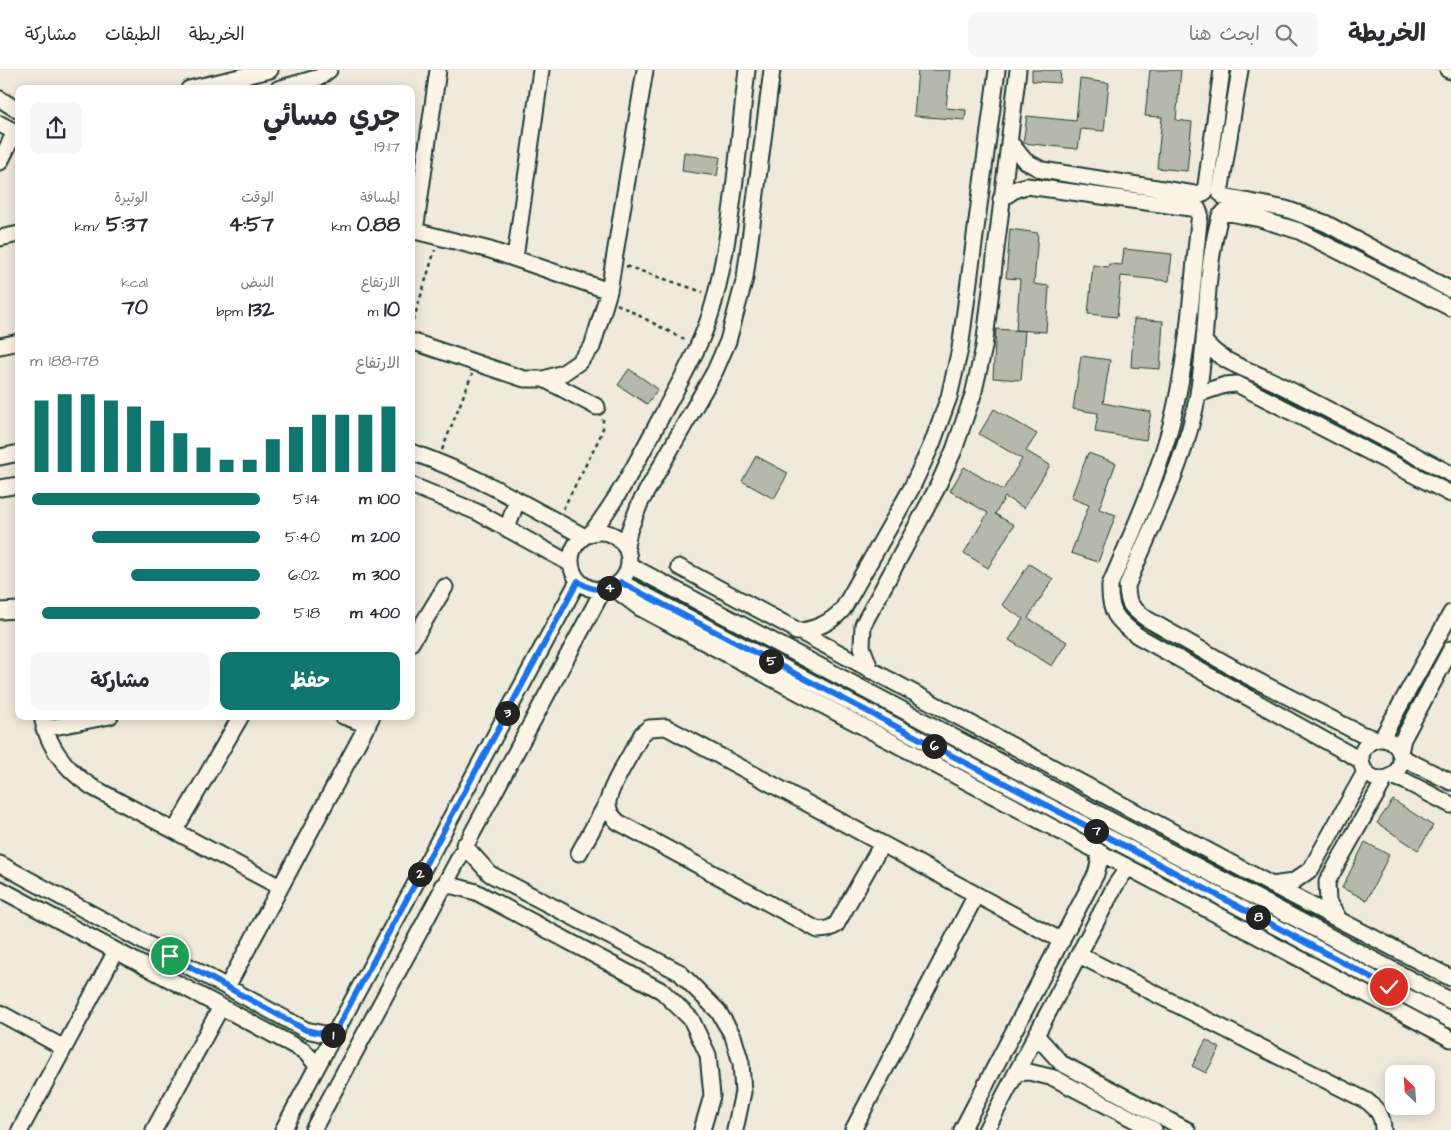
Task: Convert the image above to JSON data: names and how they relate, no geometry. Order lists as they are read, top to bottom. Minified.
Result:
{"north":"top left","page":{"header":"الخريطة","search":"ابحث هنا","nav":["الخريطة","الطبقات","مشاركة"],"heading":["جري مسائي","19:17"],"stats":[["المسافة","0.88 km"],["الوقت","4:57"],["الوتيرة","5:37 /km"],["الارتفاع","10 m"],["النبض","132 bpm"],["kcal","70"]],"chart":["الارتفاع","178–188 m"],"list":[{"name":"100 m","note":"5:14"},{"name":"200 m","note":"5:40"},{"name":"300 m","note":"6:02"},{"name":"400 m","note":"5:18"}],"pins":["4","5","3","6","7","2","8","1"],"buttons":["حفظ","مشاركة"]}}
